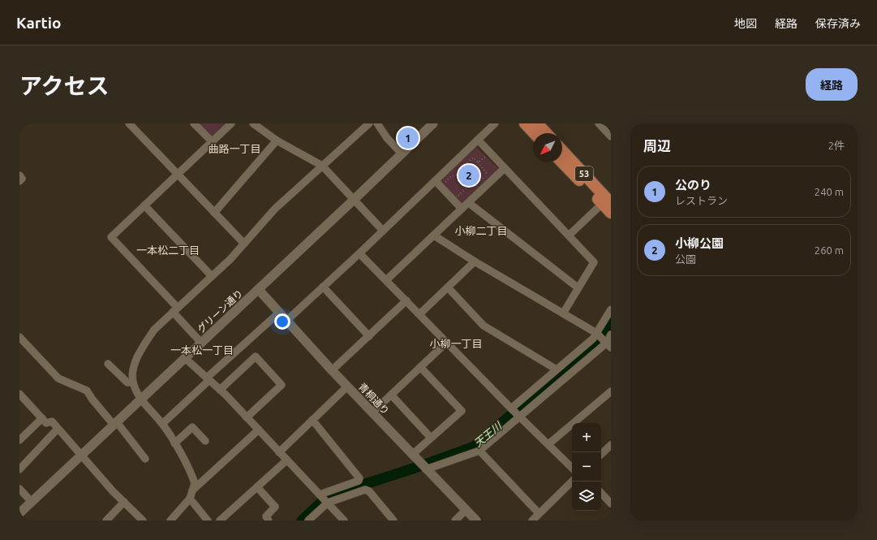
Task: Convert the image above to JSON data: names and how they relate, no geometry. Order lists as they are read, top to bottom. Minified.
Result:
{"streets":{"main road":["53"],"street":["グリーン通り","青桐通り"]},"crossings":[["グリーン通り","青桐通り"]],"districts":["曲路一丁目","小柳二丁目","一本松二丁目","小柳一丁目","一本松一丁目"],"water":["天王川"],"north":"bottom left","page":{"header":"Kartio","nav":["地図","経路","保存済み"],"title":"アクセス","buttons":"経路","heading":["周辺","2件"],"pins":["1","2"],"list":[{"mark":"1","name":"公のり","note":"レストラン","value":"240 m"},{"mark":"2","name":"小柳公園","note":"公園","value":"260 m"}],"map_buttons":["+","−"]}}
